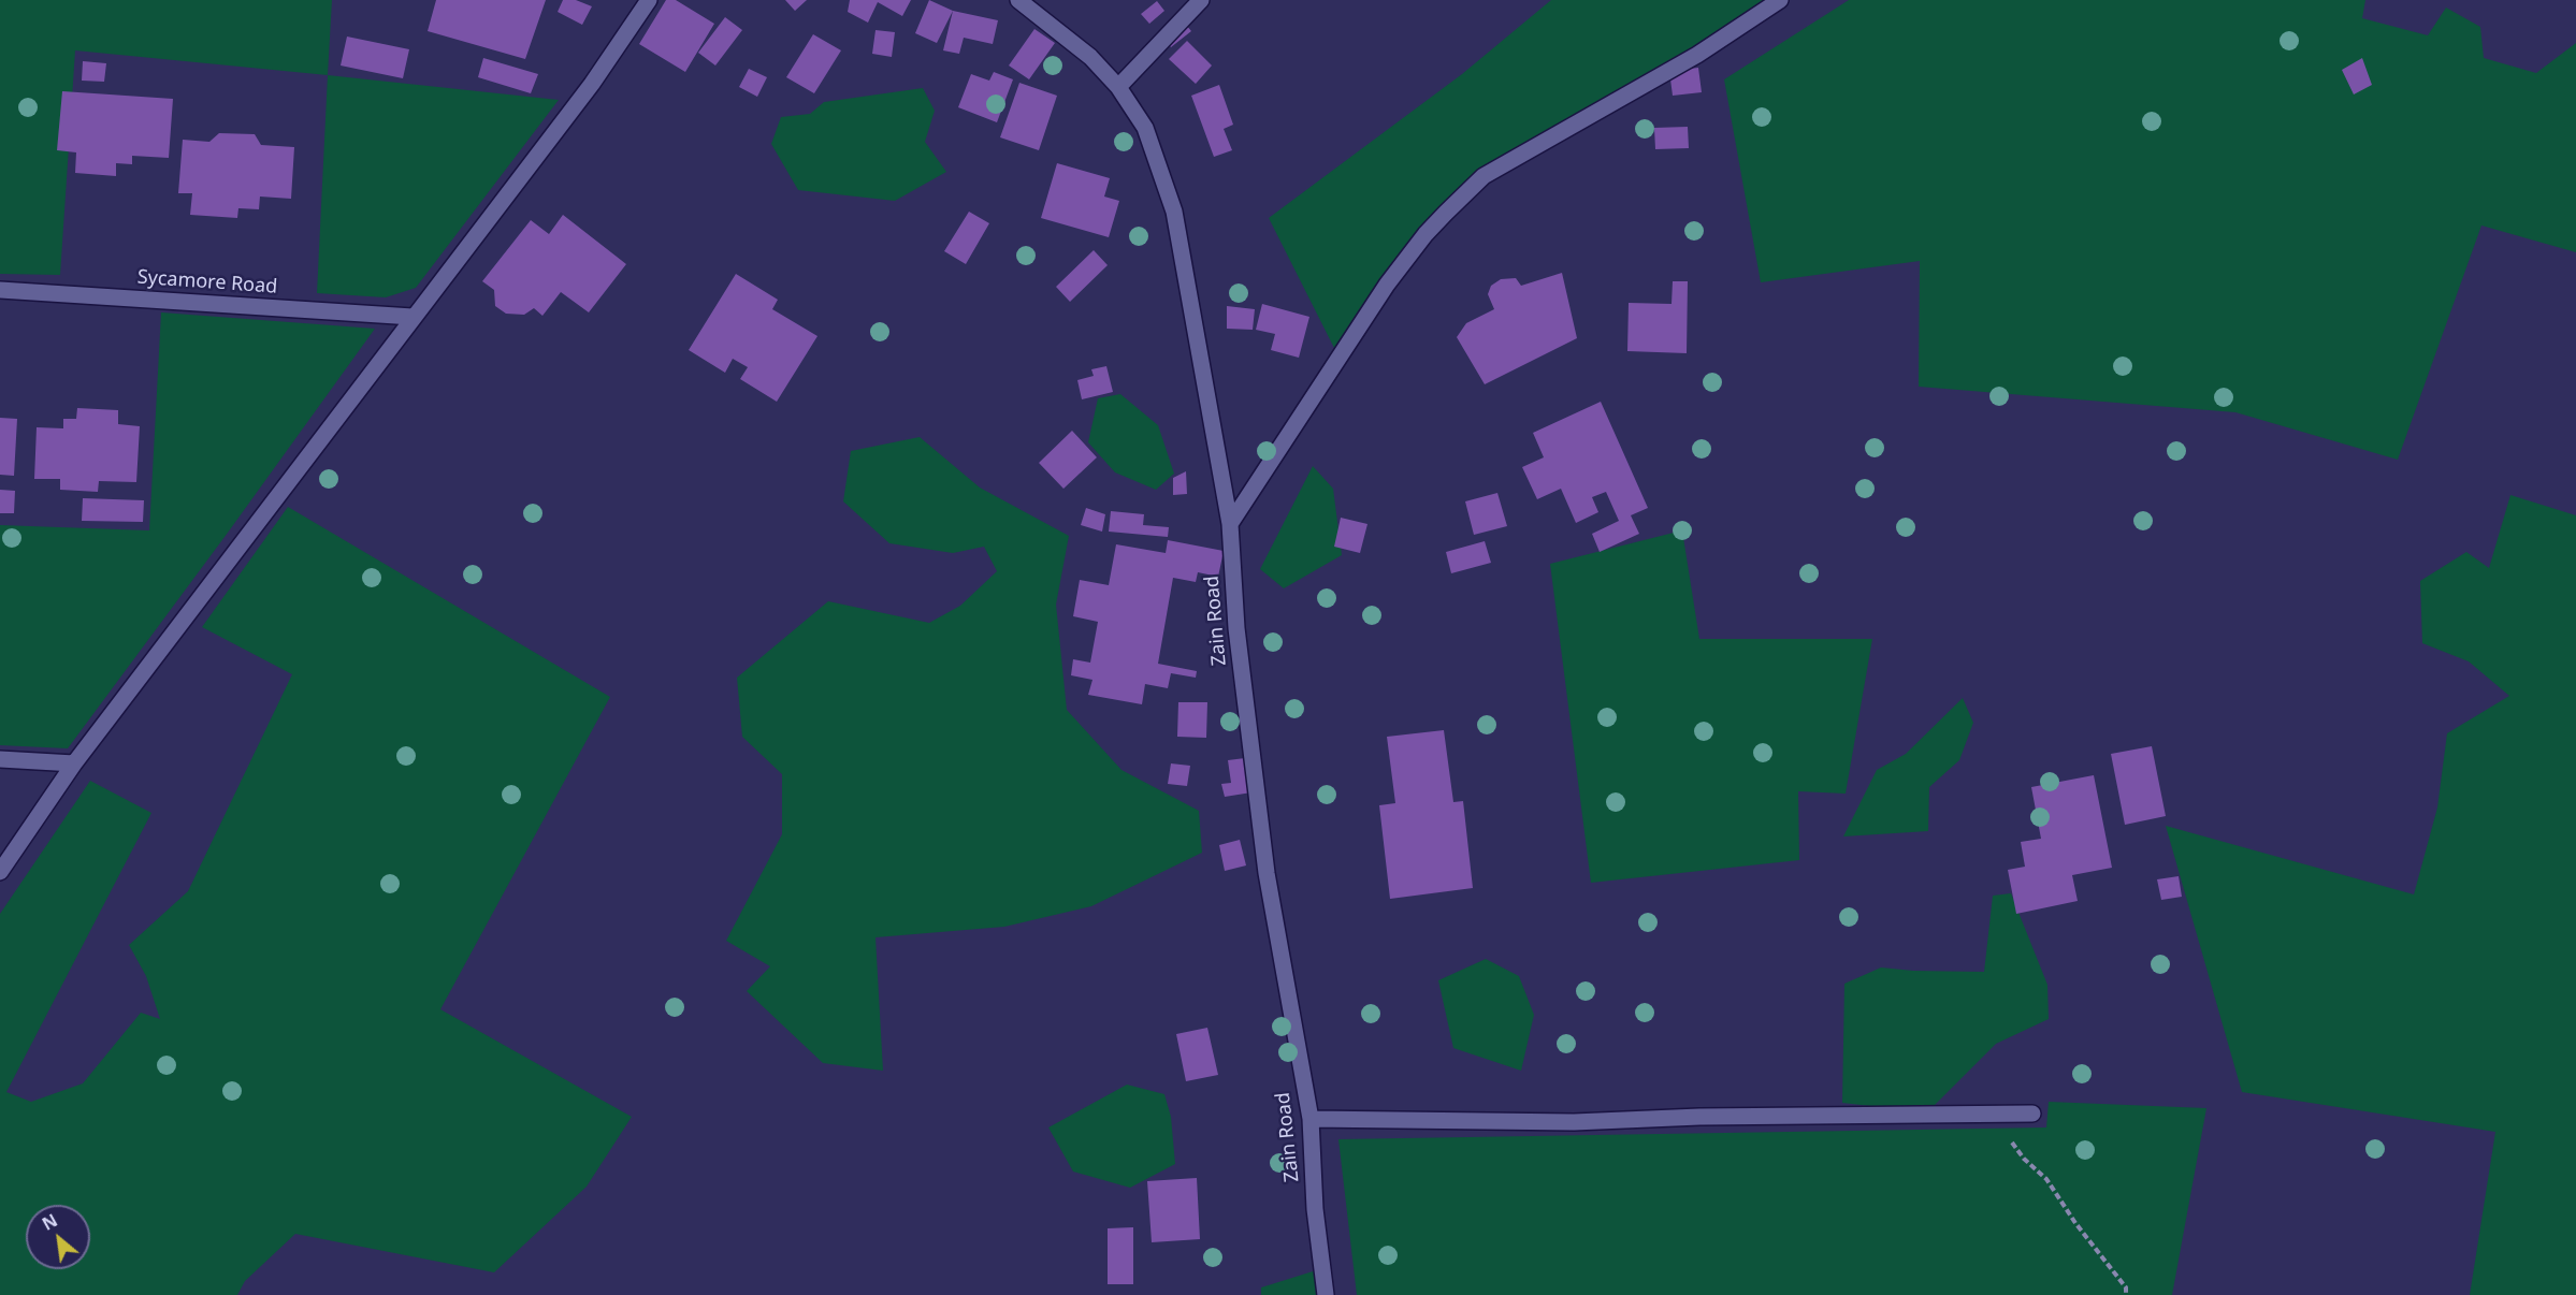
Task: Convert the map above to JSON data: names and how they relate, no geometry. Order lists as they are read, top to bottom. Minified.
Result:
{"streets":{"street":["Sycamore Road","Zain Road"]},"north":"top left"}
